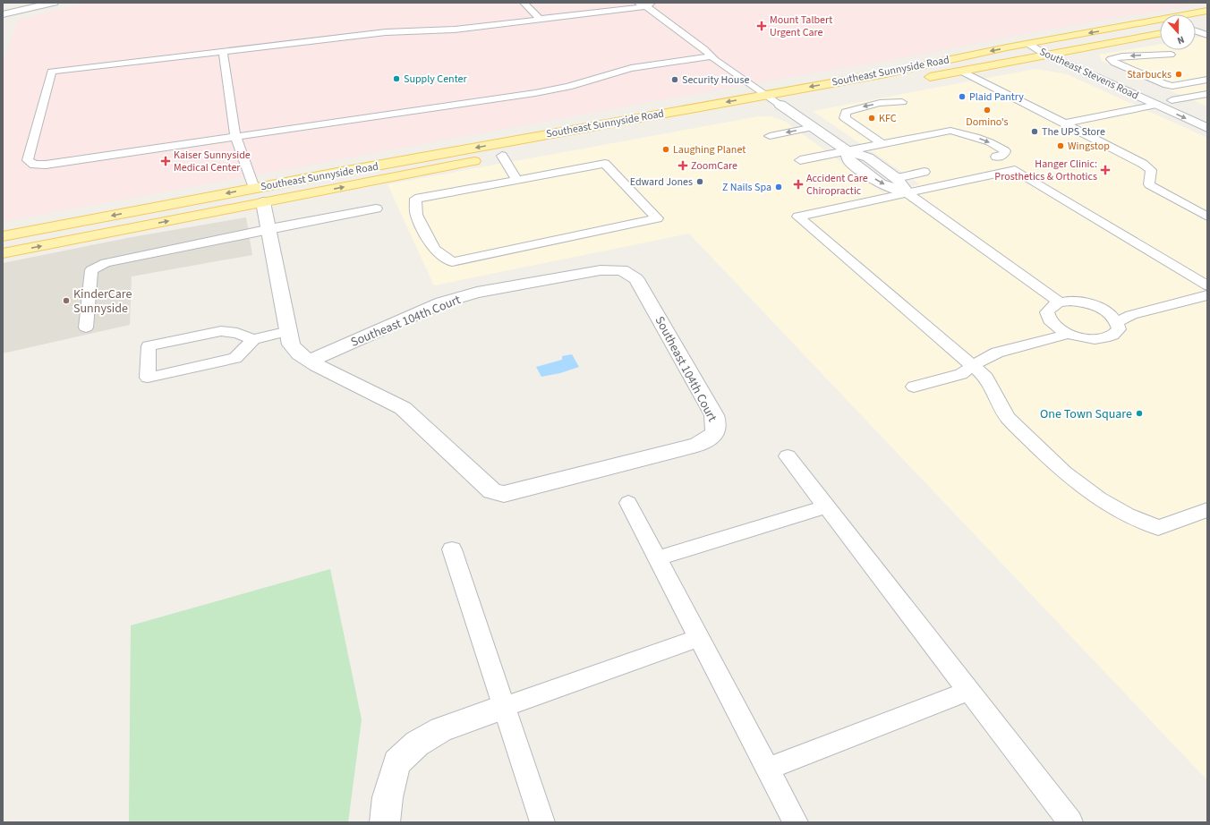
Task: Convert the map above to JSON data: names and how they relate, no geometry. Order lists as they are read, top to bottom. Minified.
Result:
{"streets":{"main road":["Southeast Sunnyside Road"],"street":["Southeast Stevens Road","Southeast 104th Court"]},"crossings":[["Southeast Sunnyside Road","Southeast Stevens Road"],["Southeast Sunnyside Road","Southeast 104th Court"]],"places":{"health":["Mount Talbert Urgent Care","Kaiser Sunnyside Medical Center","ZoomCare","Hanger Clinic: Prosthetics & Orthotics","Accident Care Chiropractic"],"other":["Starbucks","Supply Center","Security House","Plaid Pantry","Domino's","KFC","The UPS Store","Wingstop","Laughing Planet","Edward Jones","Z Nails Spa","KinderCare Sunnyside","One Town Square"]},"north":"bottom"}
